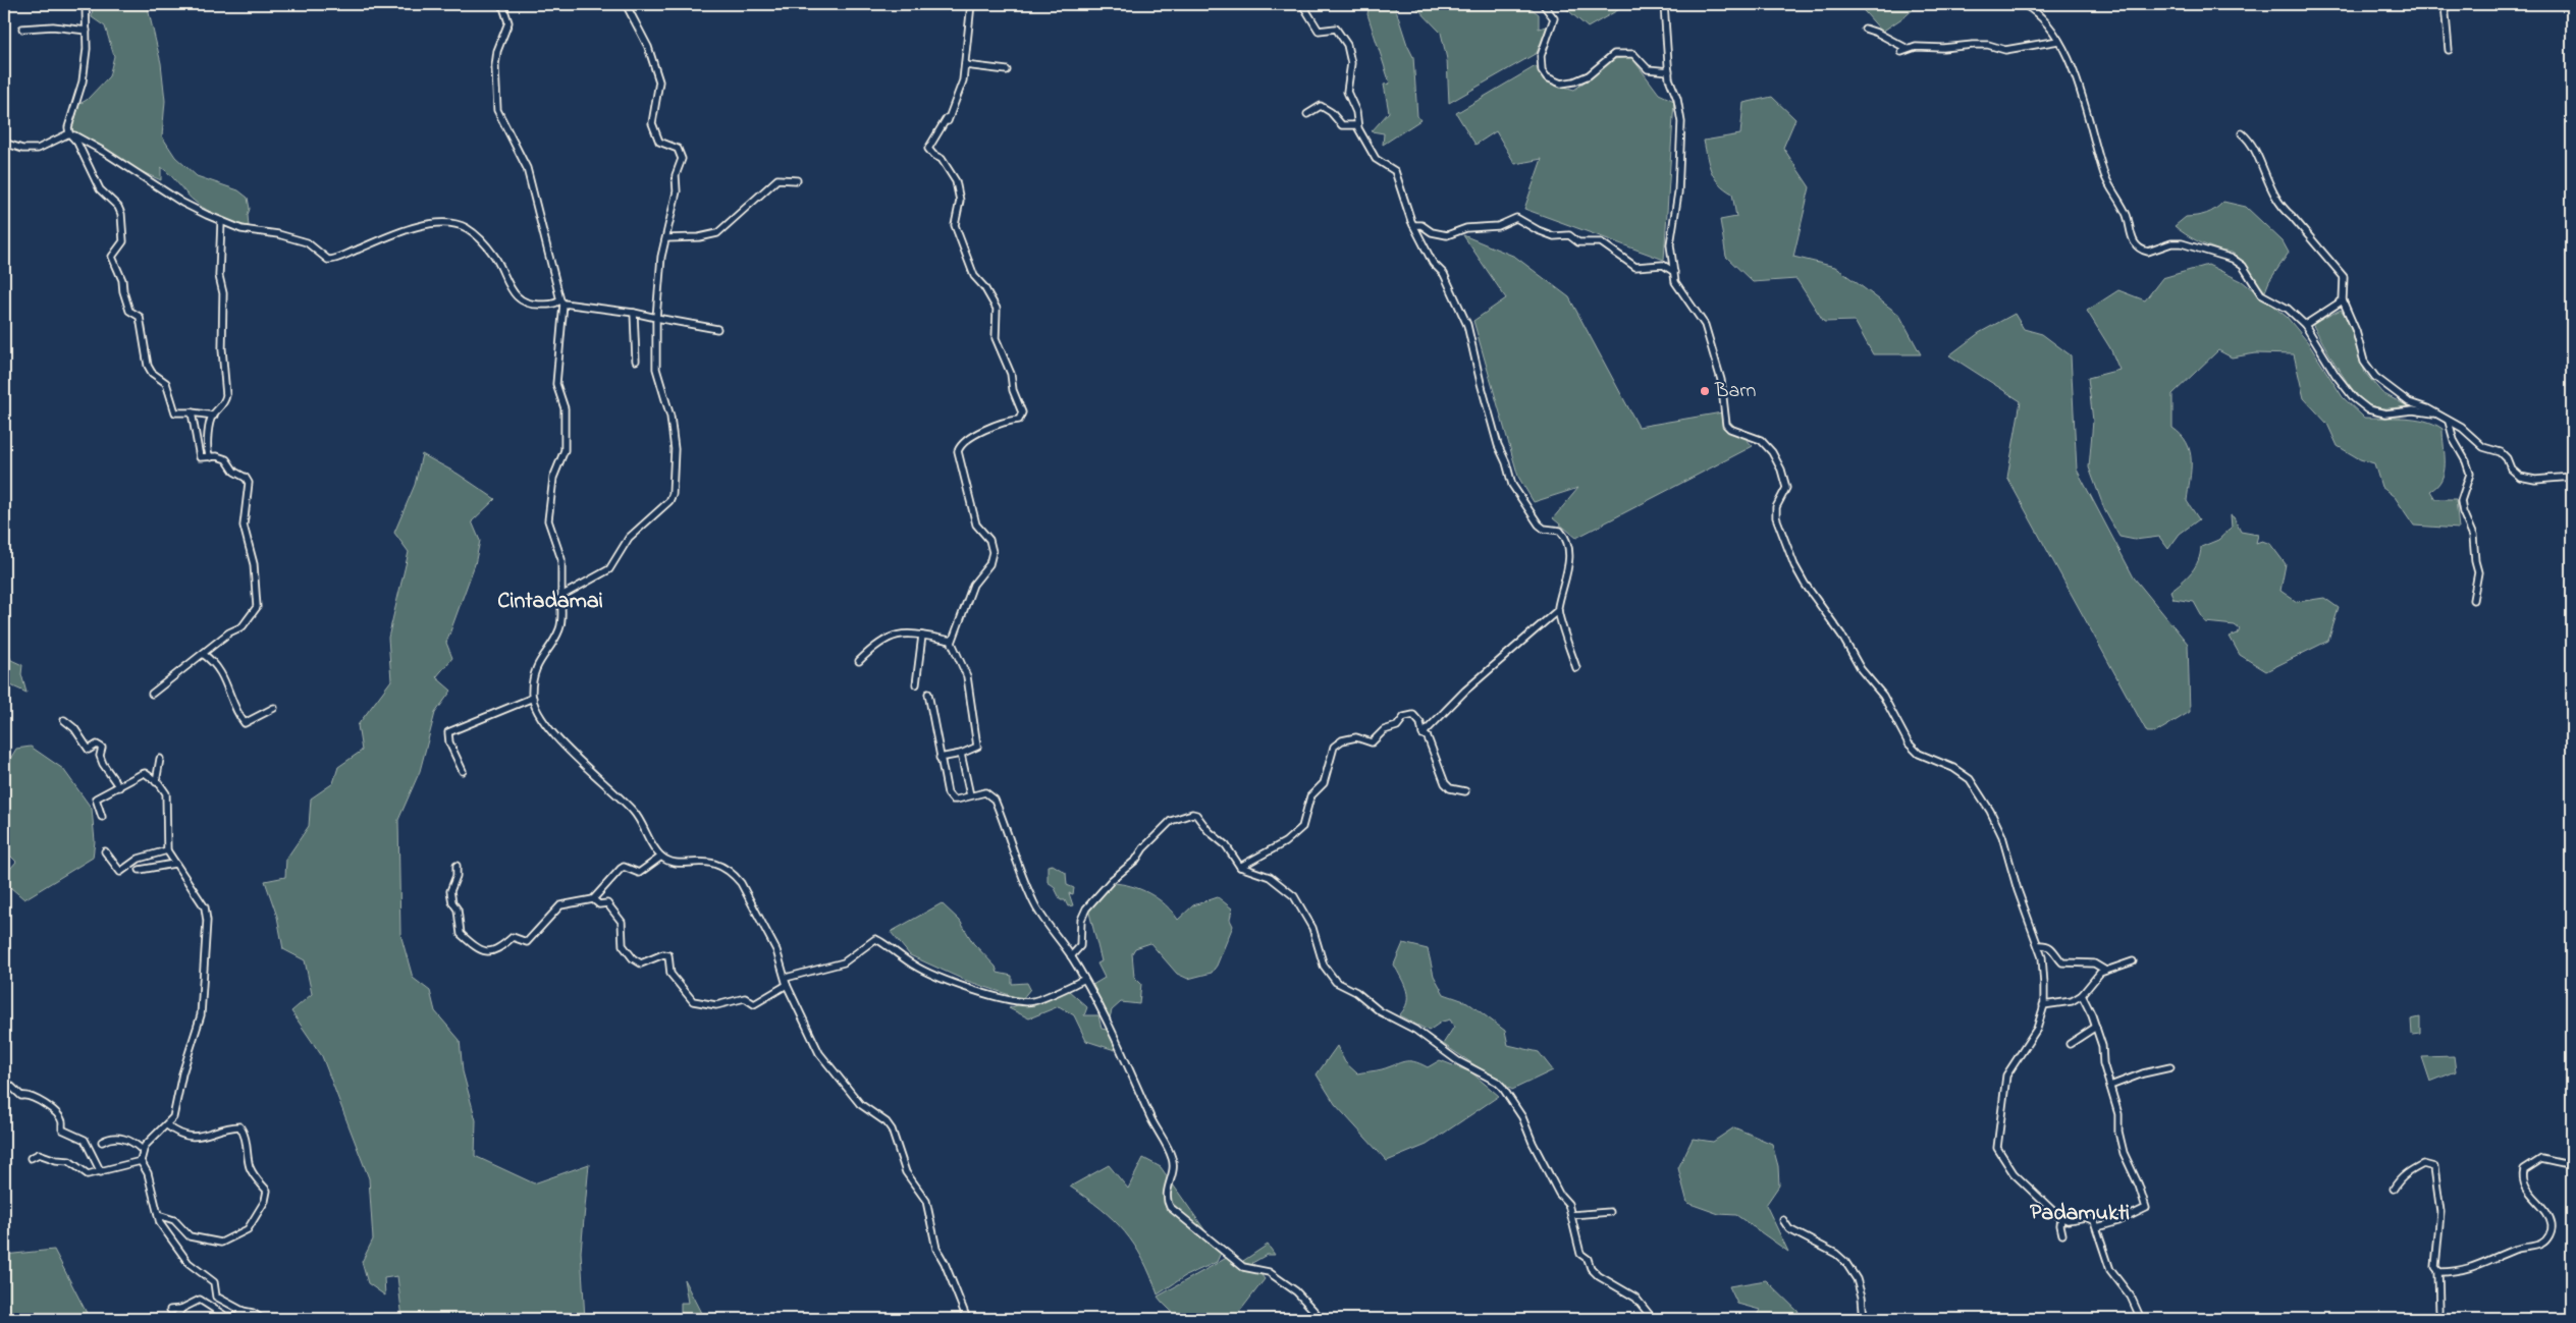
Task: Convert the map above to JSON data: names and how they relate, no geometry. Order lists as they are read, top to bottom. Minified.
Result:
{"districts":["Cintadamai","Padamukti"],"places":["Barn"]}
